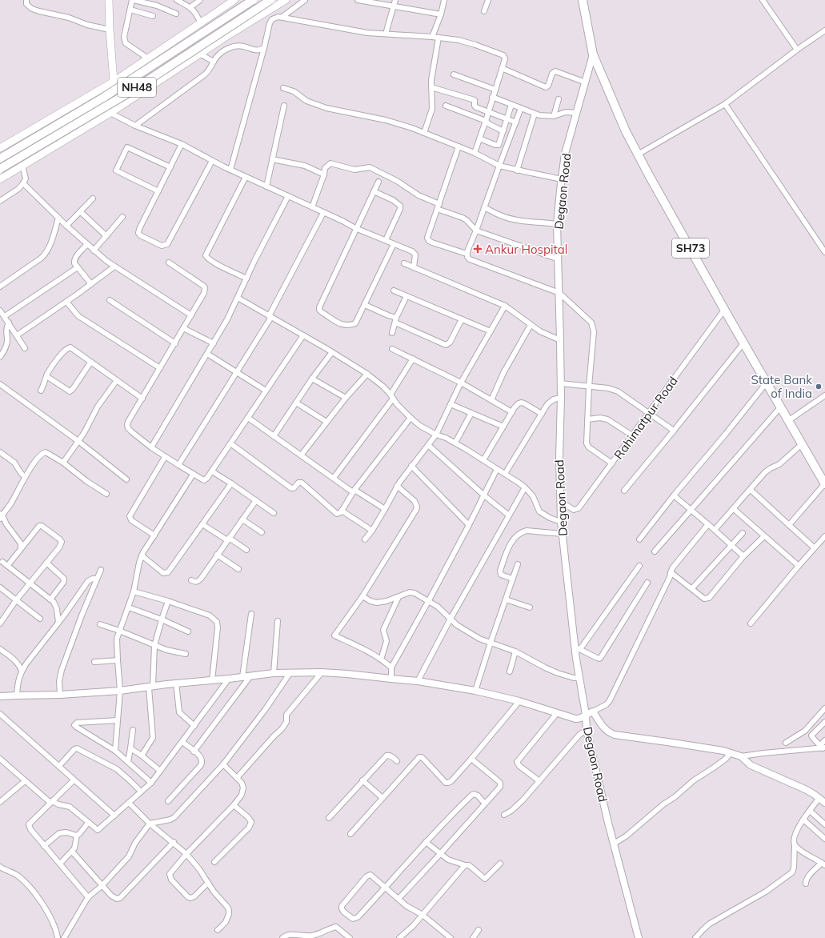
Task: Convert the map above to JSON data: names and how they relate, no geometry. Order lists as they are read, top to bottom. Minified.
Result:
{"streets":{"main road":["NH48","SH73"],"street":["Degaon Road","Rahimatpur Road"]},"crossings":[["Degaon Road","SH73"],["Degaon Road","Rahimatpur Road"],["SH73","Rahimatpur Road"]],"places":{"health":["Ankur Hospital"],"other":["State Bank of India"]}}
